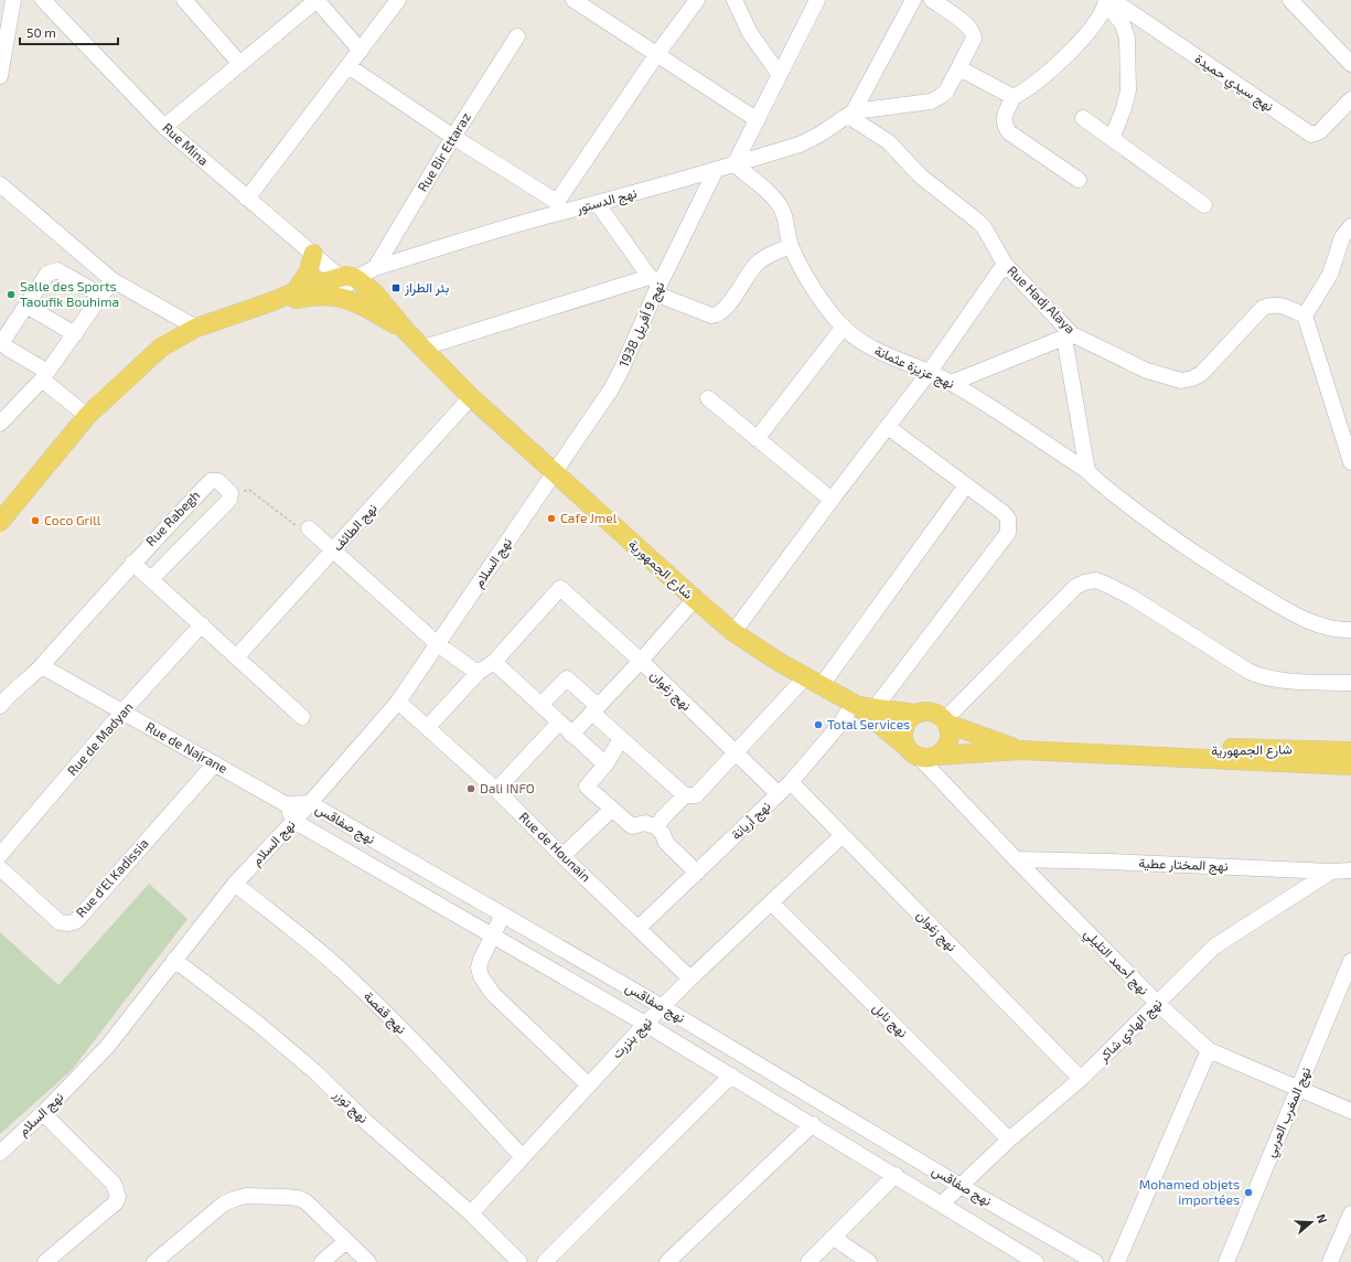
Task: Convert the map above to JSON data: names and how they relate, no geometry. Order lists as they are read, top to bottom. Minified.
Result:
{"streets":{"main road":["شارع الجمهورية"],"street":["نهج سيدي حميدة","Rue Mina","Rue Bir Ettaraz","نهج الدستور","Rue Hadj Alaya","نهج 9 أفريل 1938","نهج عزيزة عثمانة","Rue Rabegh","نهج الطائف","نهج السلام","نهج زغوان","Rue de Madyan","Rue de Najrane","نهج أريانة","نهج صفاقس","Rue de Hounain","نهج المختار عطية","Rue d'El Kadissia","نهج أحمد التليلي","نهج قفصة","نهج نابل","نهج الهادي شاكر","نهج بنزرت","نهج توزر","نهج المغرب العربي"]},"crossings":[["Rue Mina","نهج الدستور"],["Rue Bir Ettaraz","نهج الدستور"],["نهج الدستور","Rue Hadj Alaya"],["نهج الدستور","نهج 9 أفريل 1938"],["نهج الدستور","نهج عزيزة عثمانة"],["نهج 9 أفريل 1938","نهج السلام"],["نهج 9 أفريل 1938","شارع الجمهورية"],["Rue Rabegh","Rue de Najrane"],["نهج الطائف","شارع الجمهورية"],["نهج السلام","شارع الجمهورية"],["نهج السلام","نهج صفاقس"],["نهج السلام","Rue de Hounain"],["نهج السلام","نهج قفصة"],["نهج السلام","نهج توزر"],["شارع الجمهورية","نهج أريانة"],["نهج زغوان","نهج أريانة"],["نهج زغوان","نهج الهادي شاكر"],["نهج زغوان","نهج بنزرت"],["Rue de Madyan","Rue de Najrane"],["Rue de Najrane","نهج صفاقس"],["Rue de Najrane","Rue d'El Kadissia"],["نهج أريانة","Rue de Hounain"],["نهج صفاقس","نهج الهادي شاكر"],["نهج صفاقس","نهج بنزرت"],["Rue de Hounain","نهج بنزرت"],["نهج المختار عطية","نهج أحمد التليلي"],["نهج المختار عطية","نهج الهادي شاكر"],["نهج أحمد التليلي","نهج الهادي شاكر"],["نهج أحمد التليلي","نهج المغرب العربي"],["نهج قفصة","نهج بنزرت"],["نهج نابل","نهج الهادي شاكر"],["نهج نابل","نهج بنزرت"],["نهج بنزرت","نهج توزر"]],"places":{"transit":["بئر الطراز"],"other":["Salle des Sports Taoufik Bouhima","Cafe Jmel","Coco Grill","Total Services","Dali INFO","Mohamed objets importées"]},"scale_bar":"50 m","north":"right"}
